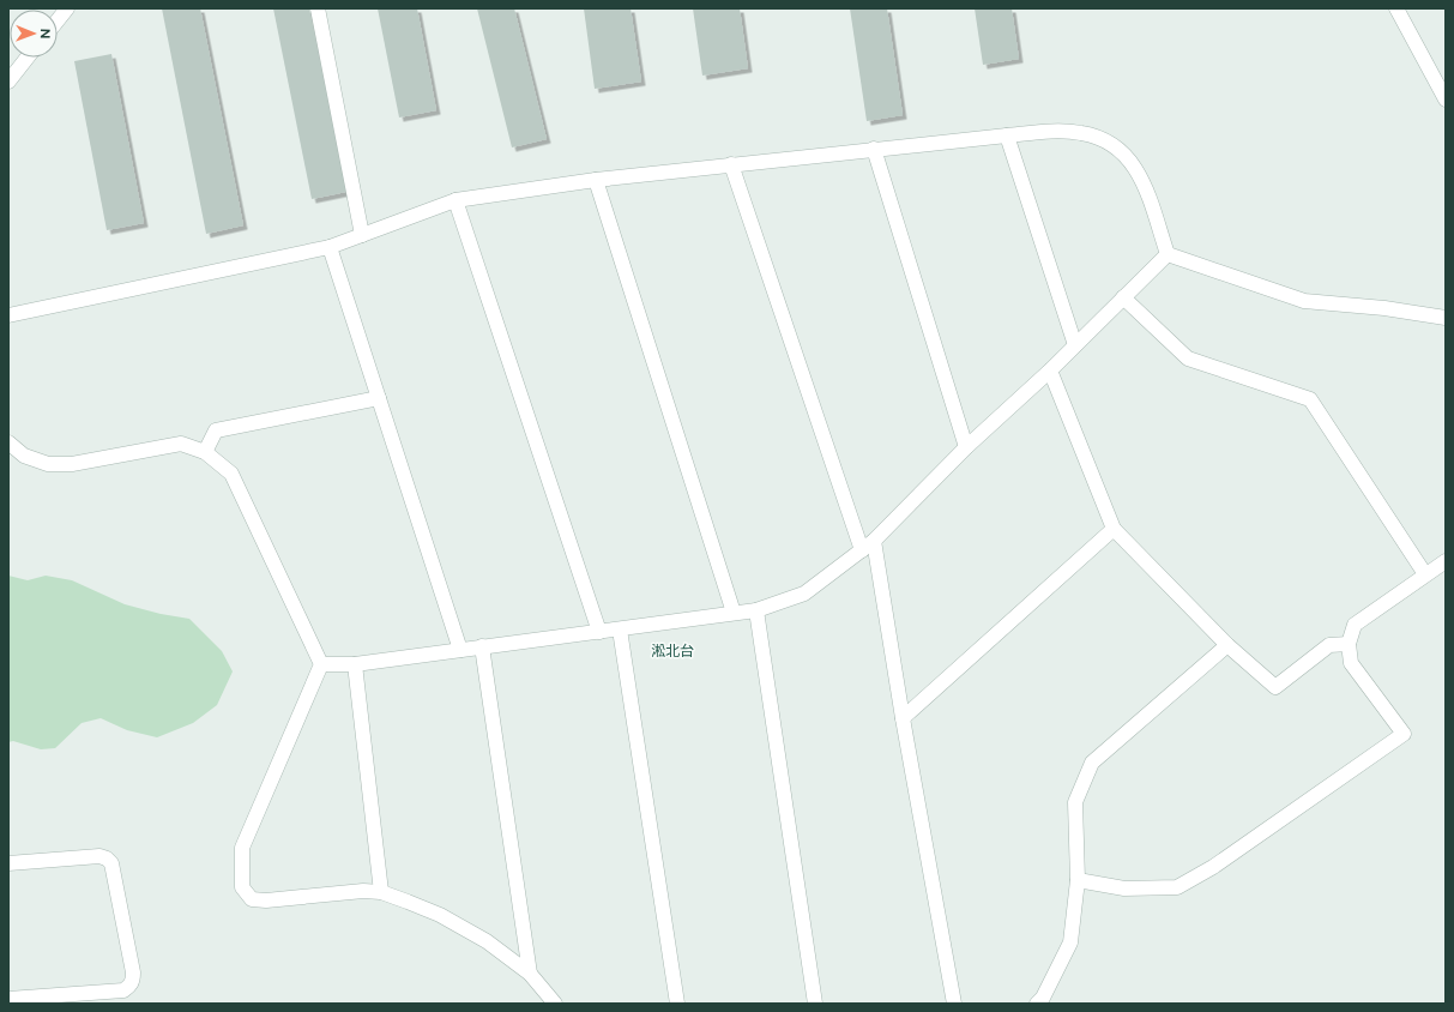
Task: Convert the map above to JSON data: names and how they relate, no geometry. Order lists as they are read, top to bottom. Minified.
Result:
{"districts":["淞北台"],"north":"right"}
